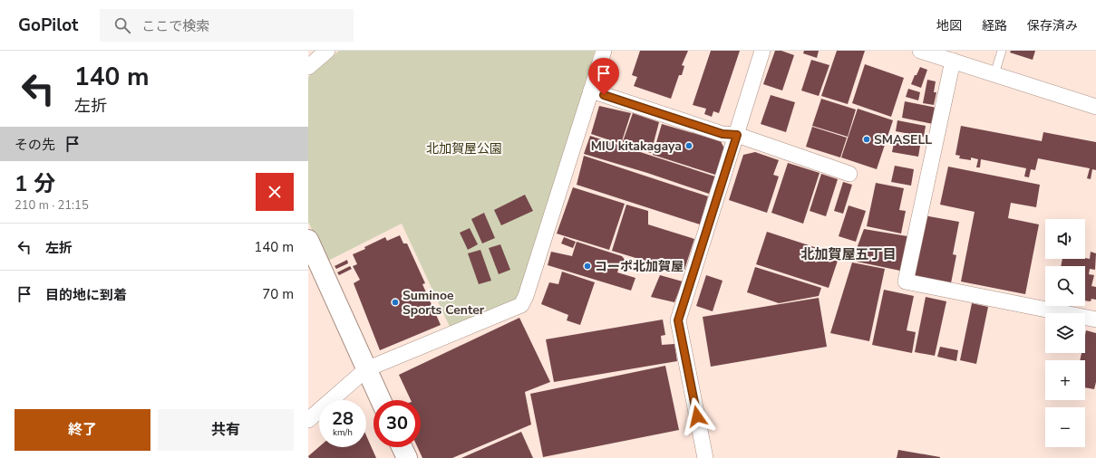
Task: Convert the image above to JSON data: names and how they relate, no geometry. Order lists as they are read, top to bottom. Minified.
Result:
{"districts":["北加賀屋五丁目"],"parks":["北加賀屋公園"],"places":["SMASELL","MIU kitakagaya","コーポ北加賀屋","Suminoe Sports Center"],"page":{"header":"GoPilot","search":"ここで検索","nav":["地図","経路","保存済み"],"turn":["140 m","左折"],"then":"その先","heading":["1 分","210 m · 21:15"],"map_buttons":["+","−"],"list":[{"name":"左折","value":"140 m"},{"name":"目的地に到着","value":"70 m"}],"speed":"28 km/h","limit":"30","buttons":["終了","共有"]}}
